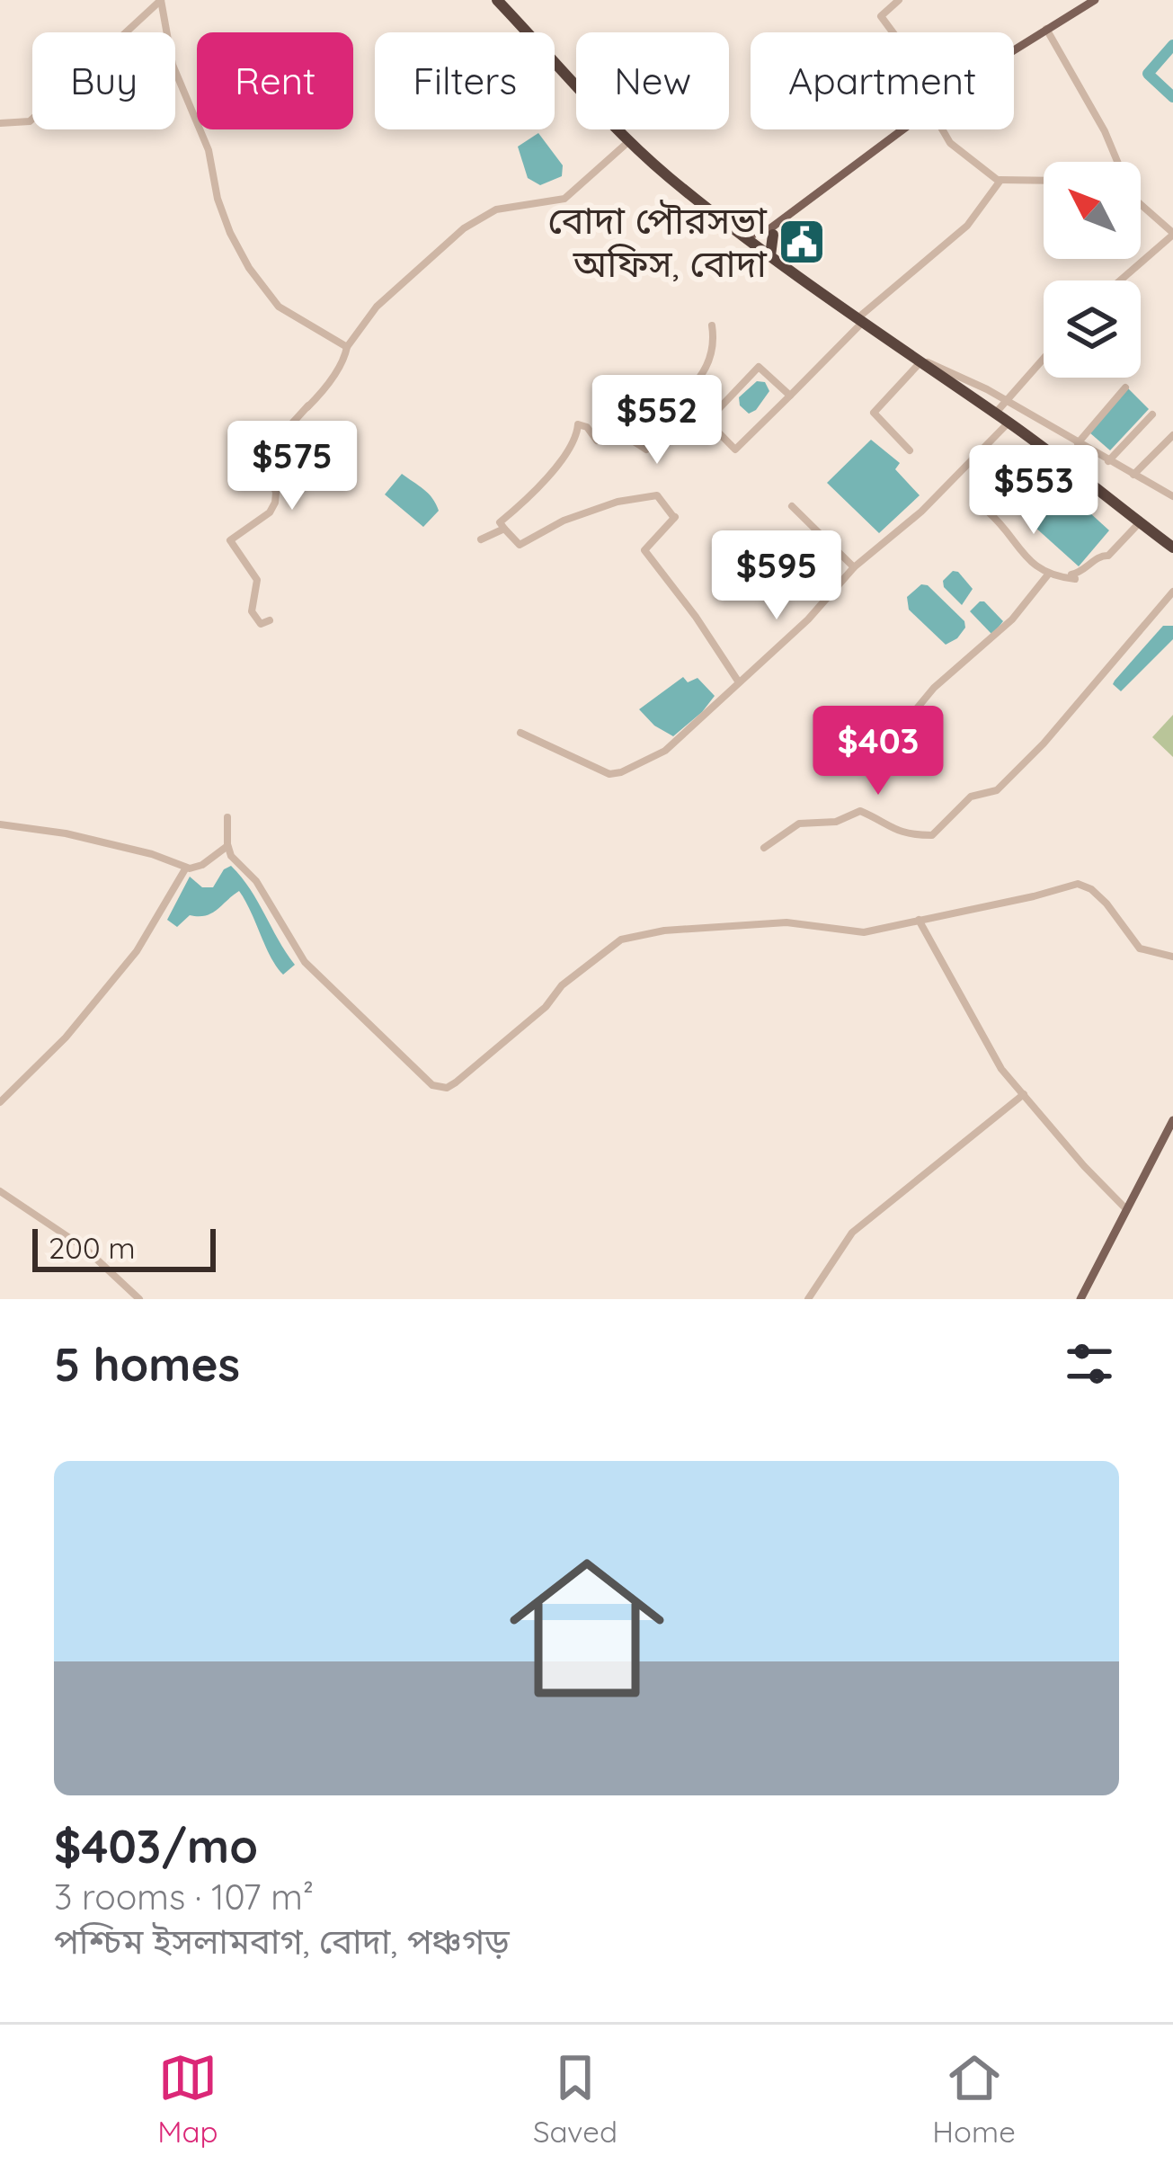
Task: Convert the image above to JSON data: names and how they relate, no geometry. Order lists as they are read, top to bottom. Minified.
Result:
{"places":{"public building":["বোদা পৌরসভা অফিস, বোদা"]},"scale_bar":"200 m","north":"top left","page":{"chip":["Buy","Rent","Filters","New","Apartment"],"price":["$552","$575","$553","$595","$403"],"scale":"200 m","heading":"5 homes","list":[{"name":"$403/mo","note":"3 rooms · 107 m² · পশ্চিম ইসলামবাগ, বোদা, পঞ্চগড়"}],"tabs":["Map","Saved","Home"]}}
